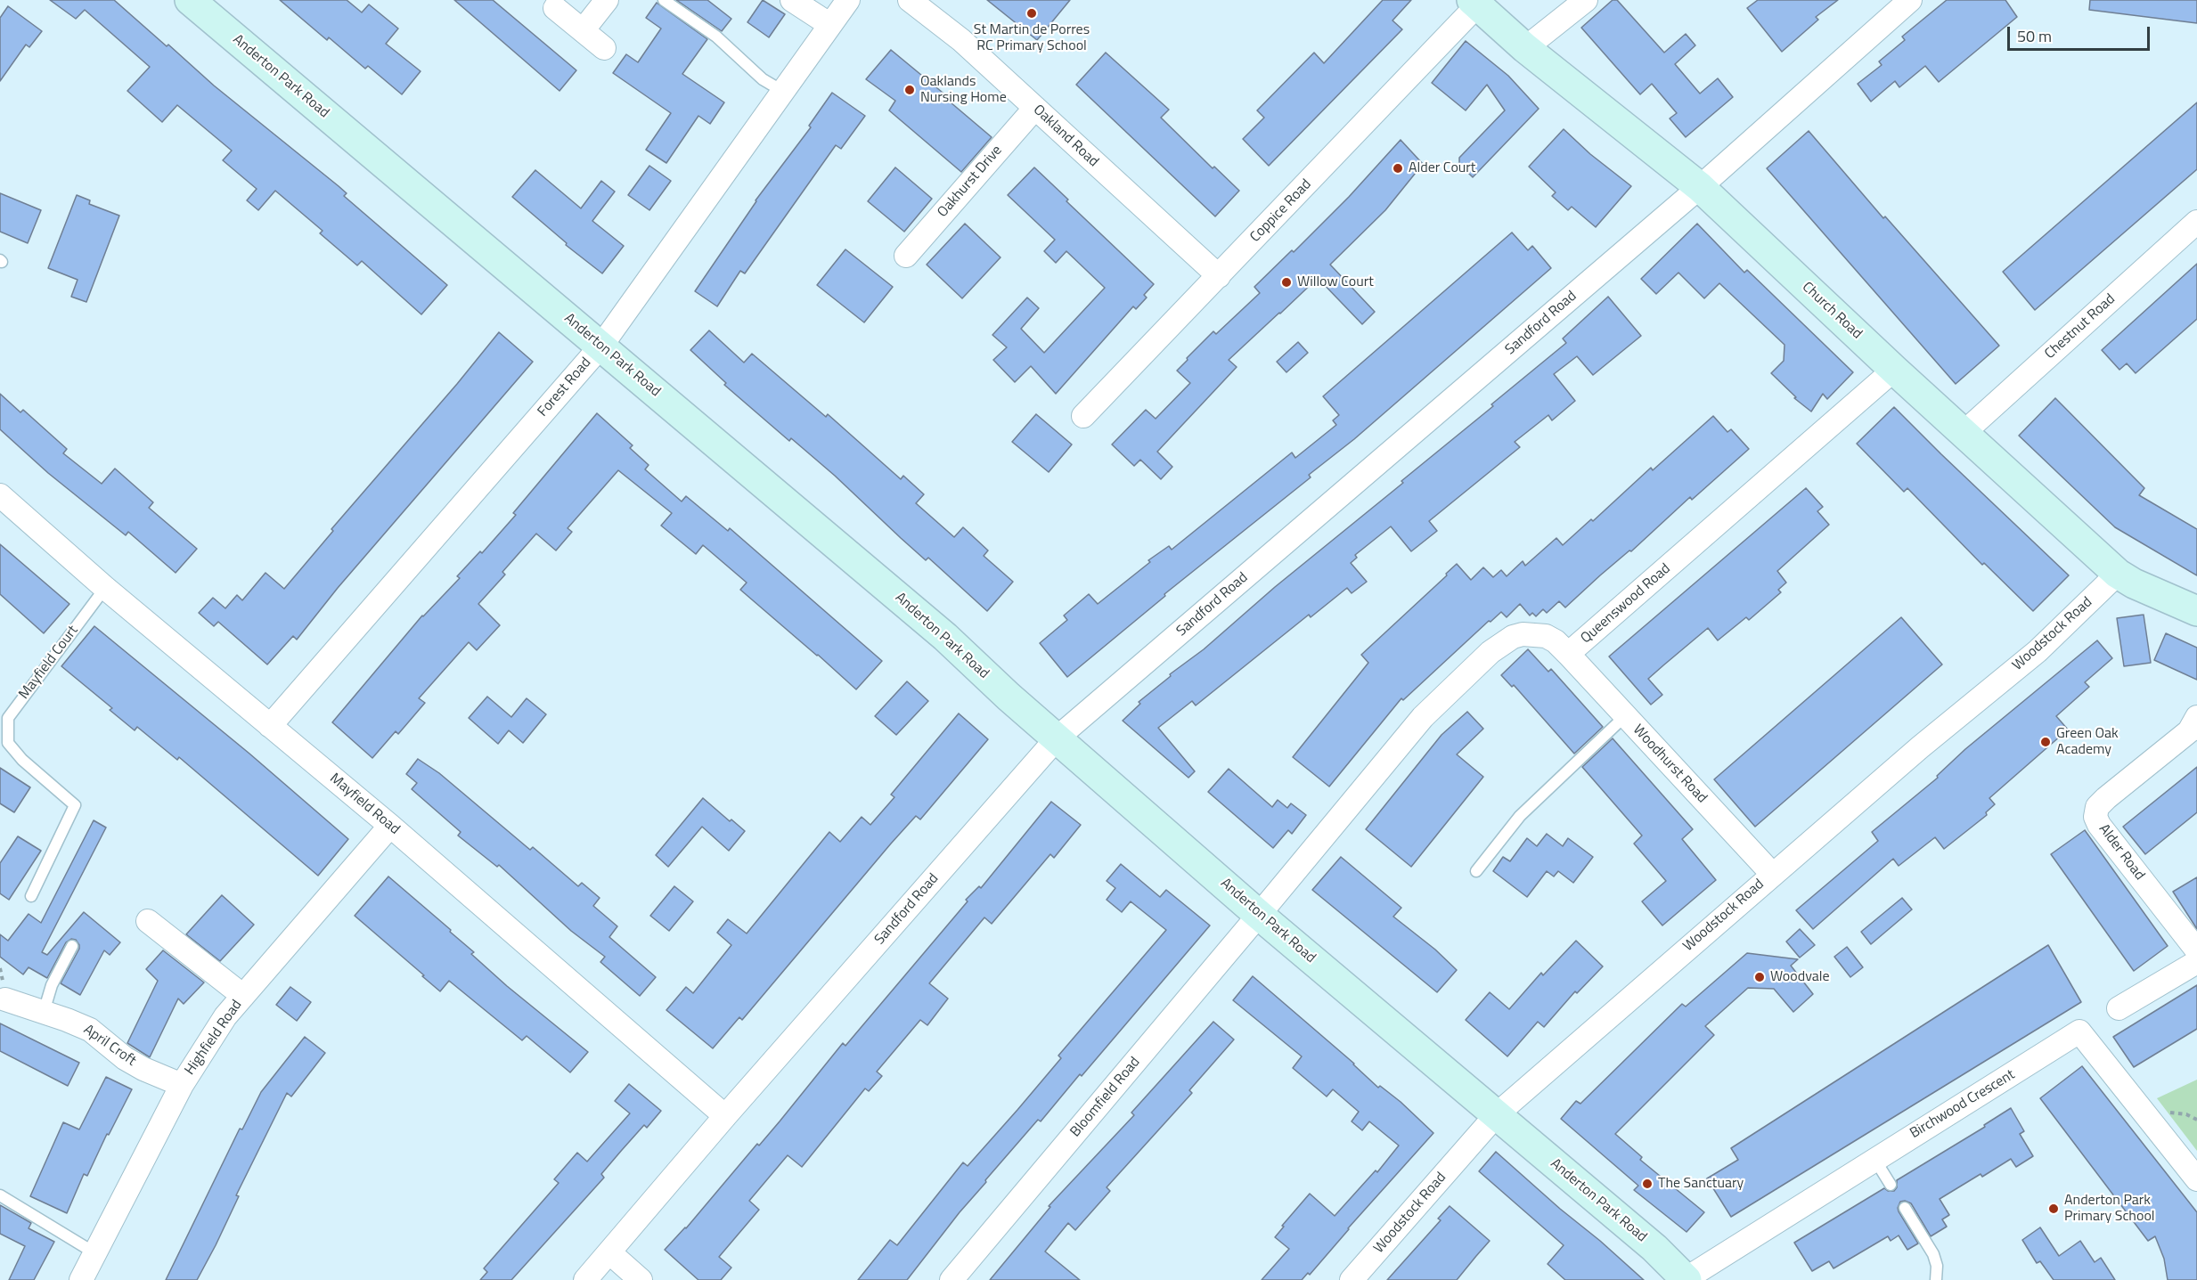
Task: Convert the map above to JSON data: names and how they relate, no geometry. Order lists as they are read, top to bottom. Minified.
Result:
{"streets":{"street":["Anderton Park Road","Oakland Road","Oakhurst Drive","Coppice Road","Church Road","Sandford Road","Chestnut Road","Forest Road","Queenswood Road","Woodstock Road","Woodhurst Road","Mayfield Road","Alder Road","Highfield Road","April Croft","Bloomfield Road","Birchwood Crescent"],"lane":["Mayfield Court"]},"crossings":[["Anderton Park Road","Sandford Road"],["Anderton Park Road","Forest Road"],["Anderton Park Road","Queenswood Road"],["Anderton Park Road","Woodstock Road"],["Anderton Park Road","Bloomfield Road"],["Anderton Park Road","Birchwood Crescent"],["Oakland Road","Oakhurst Drive"],["Oakland Road","Coppice Road"],["Coppice Road","Church Road"],["Church Road","Sandford Road"],["Church Road","Chestnut Road"],["Church Road","Queenswood Road"],["Church Road","Woodstock Road"],["Sandford Road","Mayfield Road"],["Forest Road","Mayfield Road"],["Queenswood Road","Woodhurst Road"],["Queenswood Road","Bloomfield Road"],["Woodstock Road","Woodhurst Road"],["Mayfield Court","Mayfield Road"],["Mayfield Road","Highfield Road"],["Highfield Road","April Croft"]],"places":["St Martin de Porres RC Primary School","Oaklands Nursing Home","Alder Court","Willow Court","Green Oak Academy","Woodvale","The Sanctuary","Anderton Park Primary School"],"scale_bar":"50 m"}
